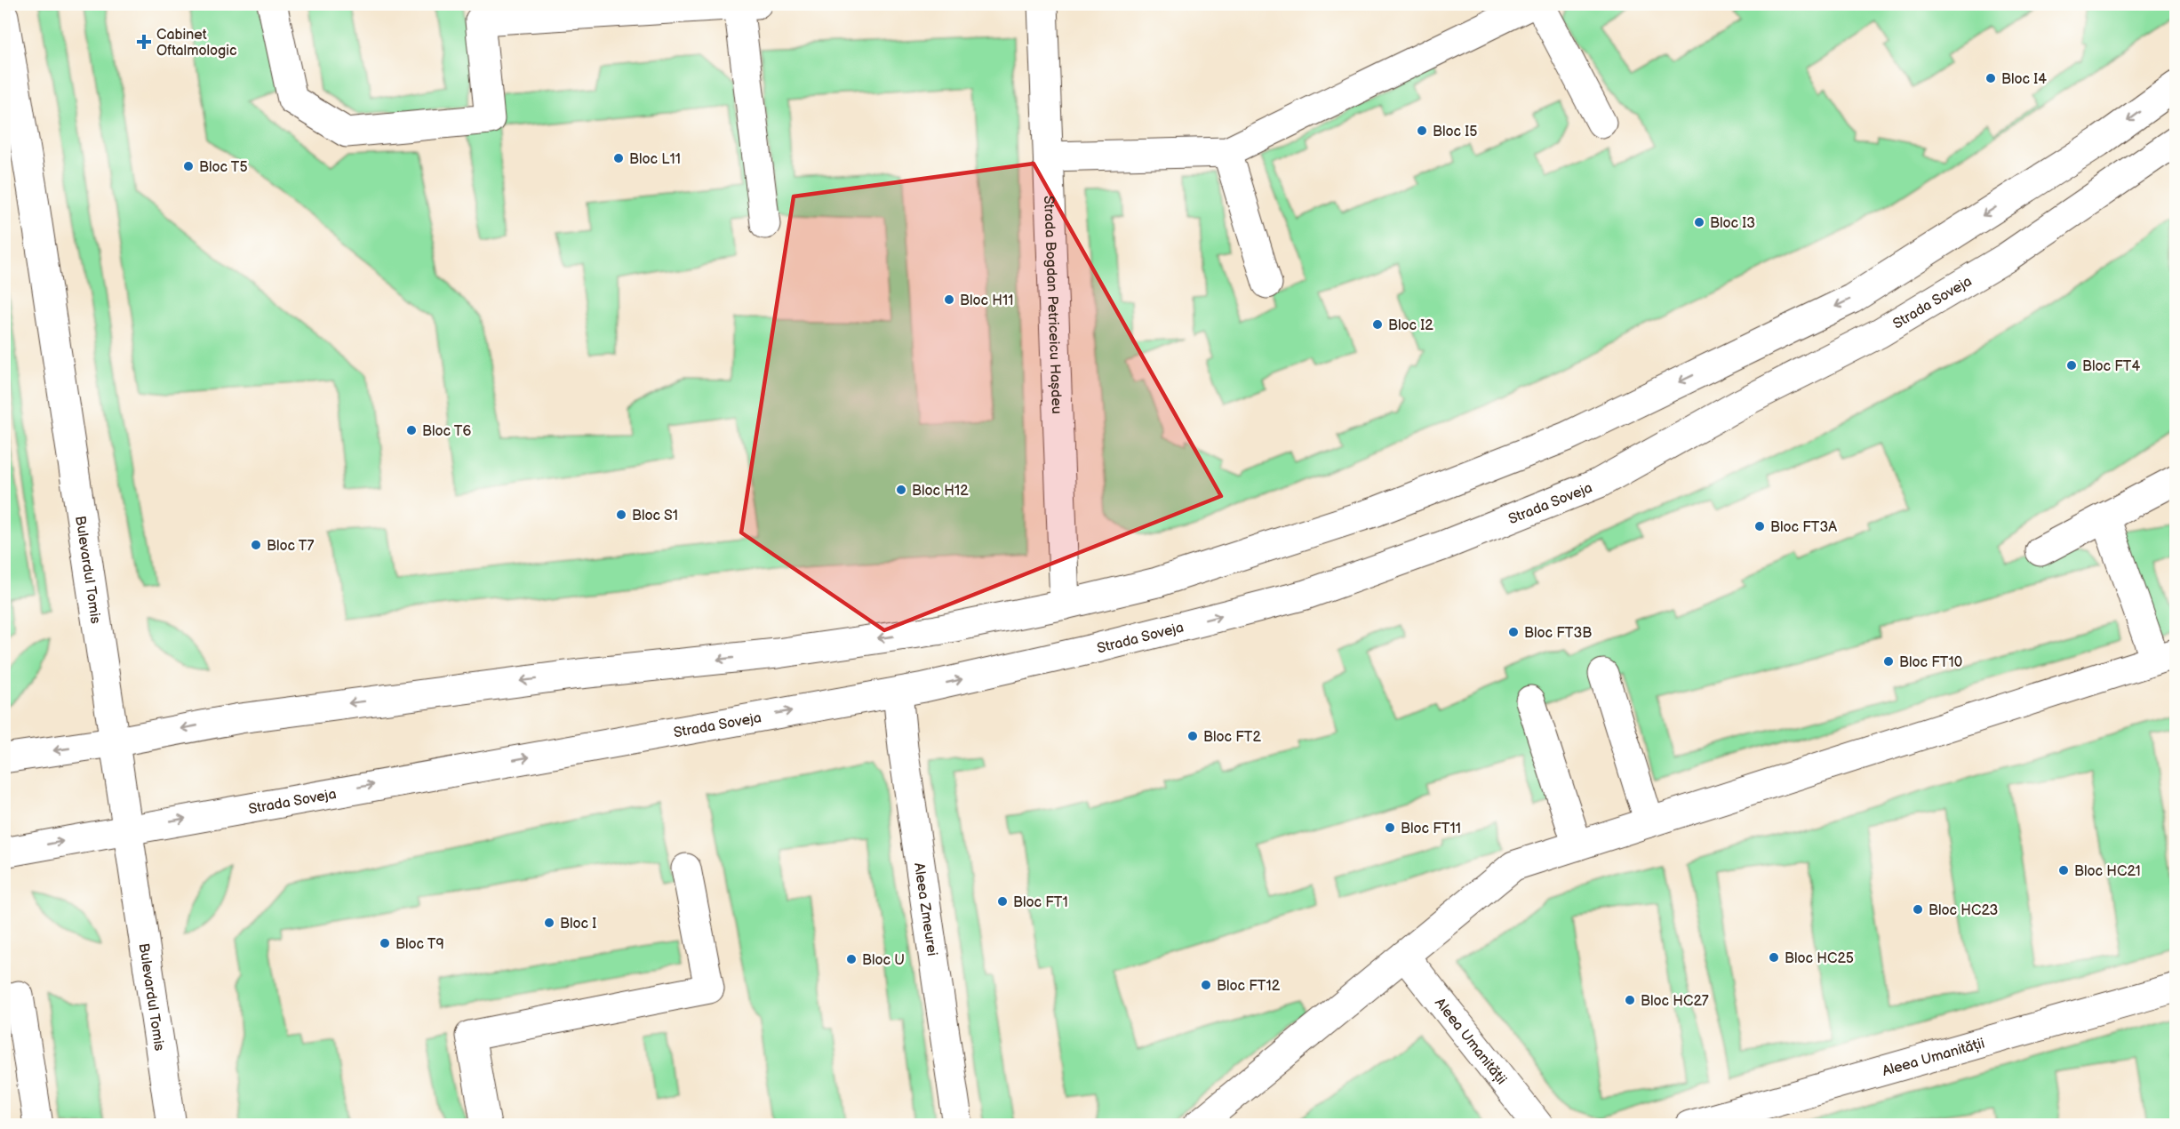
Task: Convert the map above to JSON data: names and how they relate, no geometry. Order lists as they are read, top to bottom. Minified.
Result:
{"streets":{"main road":["Strada Soveja","Strada Bogdan Petriceicu Hașdeu","Bulevardul Tomis","Aleea Zmeurei","Aleea Umanității"]},"crossings":[["Strada Soveja","Bulevardul Tomis"],["Strada Soveja","Aleea Zmeurei"]],"places":{"health":["Cabinet Oftalmologic"],"other":["Bloc I4","Bloc I5","Bloc L11","Bloc T5","Bloc I3","Bloc H11","Bloc I2","Bloc FT4","Bloc T6","Bloc H12","Bloc S1","Bloc FT3A","Bloc T7","Bloc FT3B","Bloc FT10","Bloc FT2","Bloc FT11","Bloc HC21","Bloc FT1","Bloc HC23","Bloc I","Bloc T9","Bloc HC25","Bloc U","Bloc FT12","Bloc HC27"]}}
